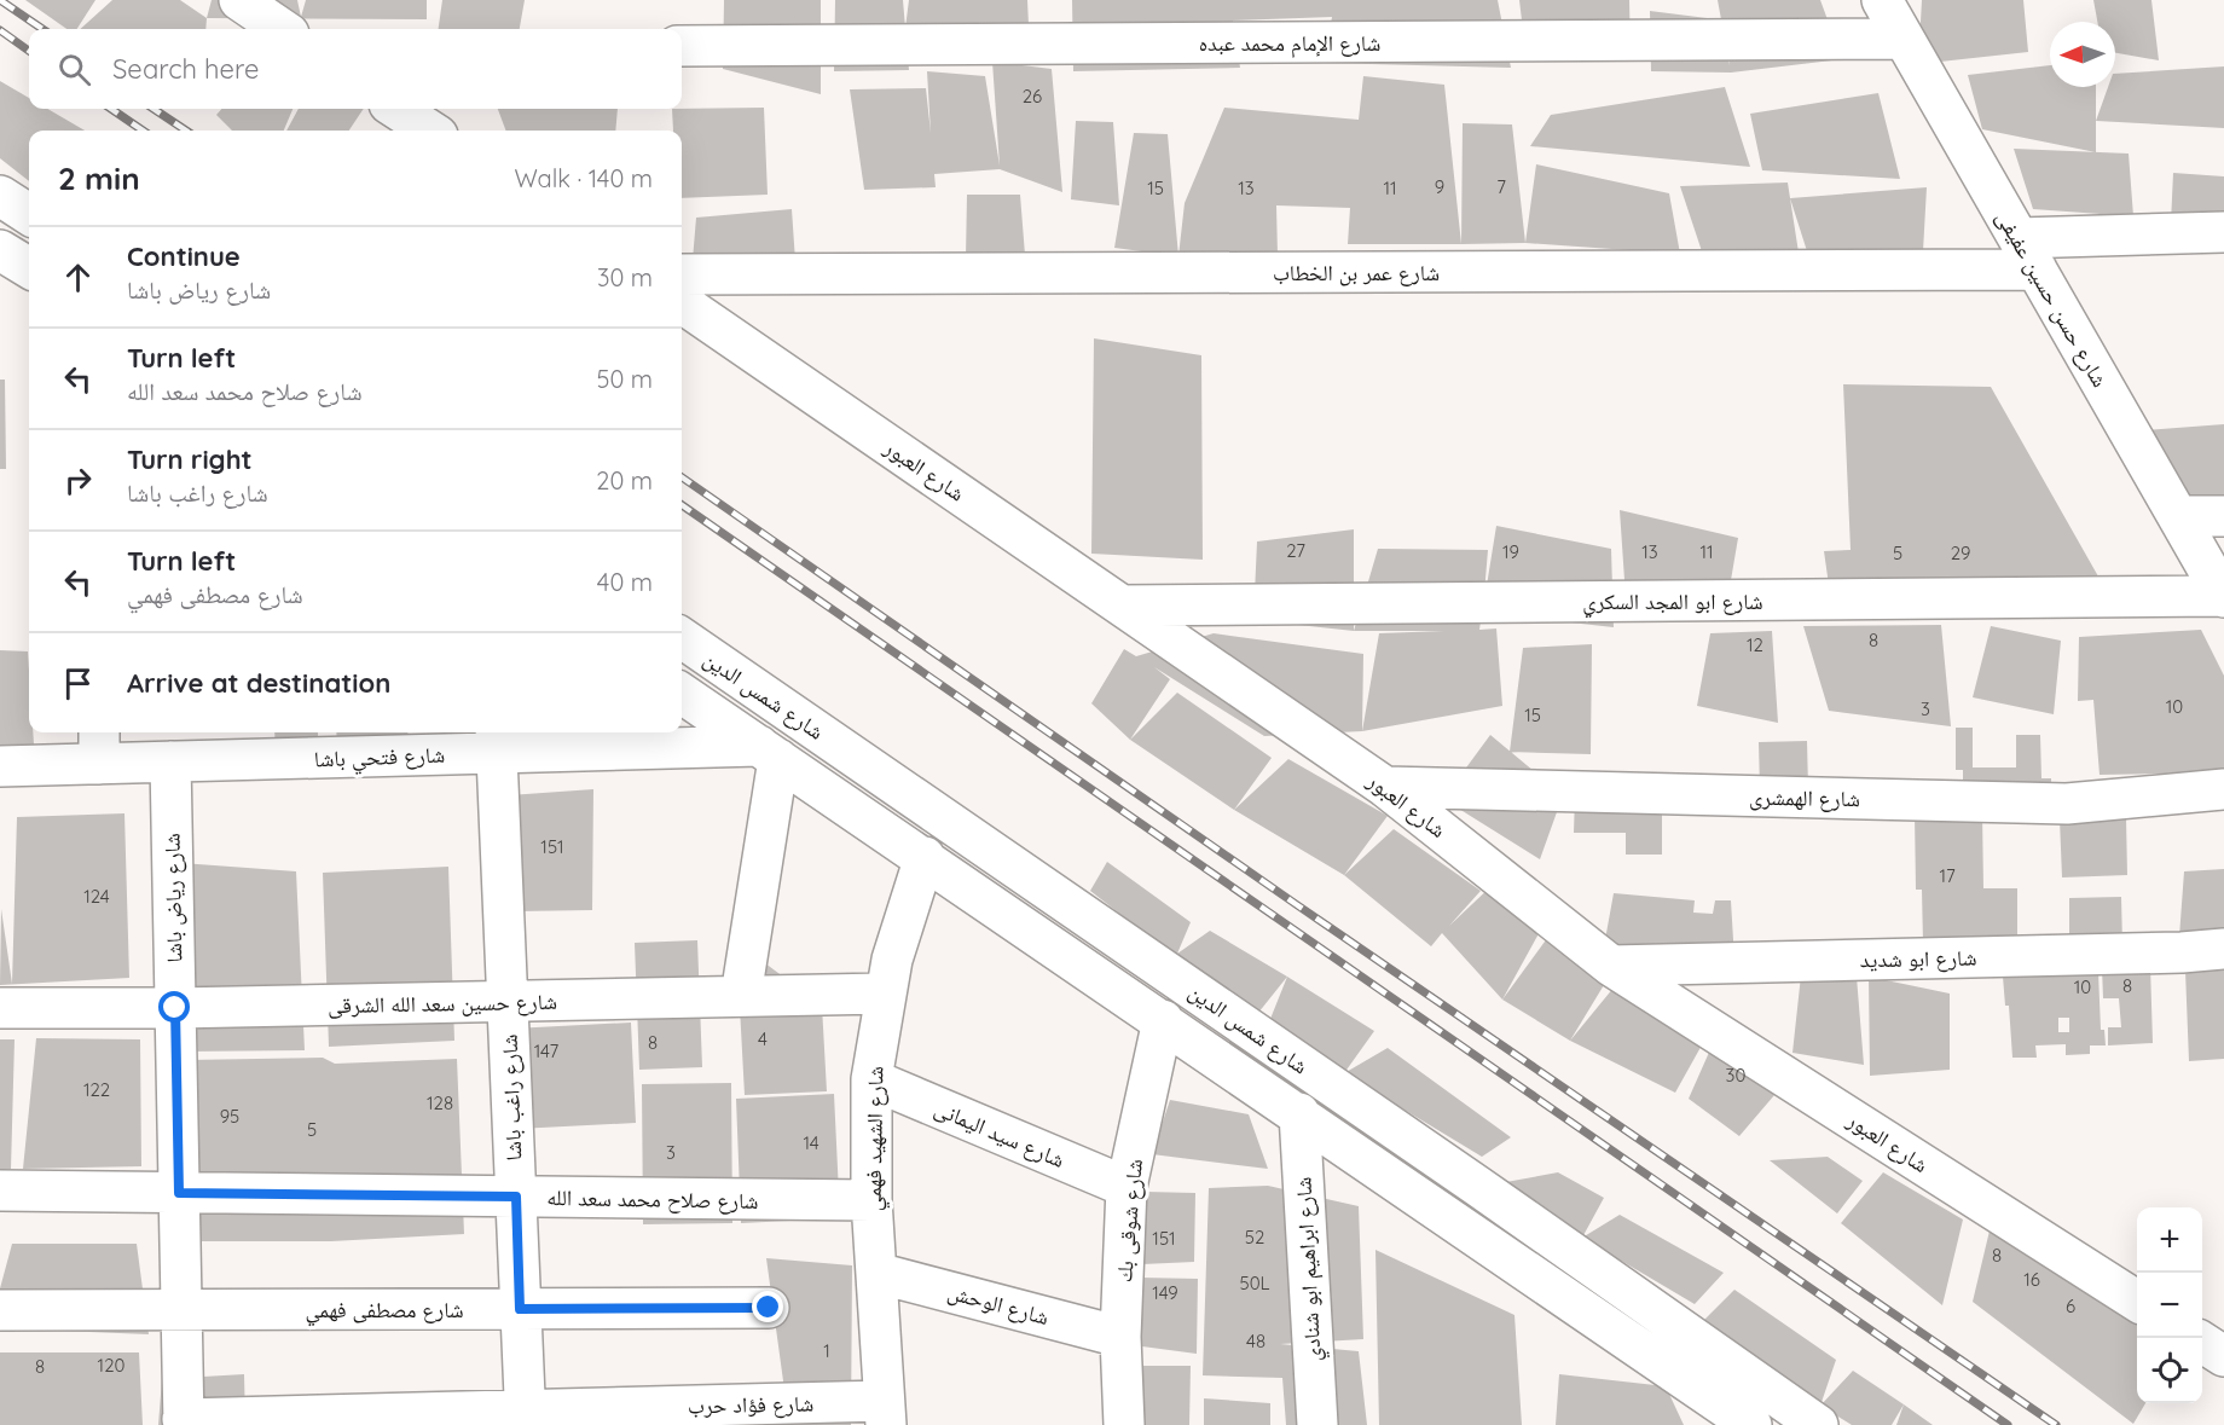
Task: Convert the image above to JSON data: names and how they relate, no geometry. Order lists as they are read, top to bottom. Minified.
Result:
{"streets":{"street":["شارع الإمام محمد عبده","شارع عمر بن الخطاب","شارع حسن حسين عفيفى","شارع العبور","شارع ابو المجد السكري","شارع شمس الدين","شارع فتحي باشا","شارع الهمشرى","شارع رياض باشا","شارع ابو شديد","شارع حسين سعد الله الشرقى","شارع راغب باشا","شارع سيد اليمانى","شارع الشهيد فهمي","شارع صلاح محمد سعد الله","شارع شوقى بك","شارع ابراهيم ابو شنادي","شارع الوحش","شارع مصطفى فهمي","شارع فؤاد حرب"]},"crossings":[["شارع الإمام محمد عبده","شارع حسن حسين عفيفى"],["شارع عمر بن الخطاب","شارع حسن حسين عفيفى"],["شارع حسن حسين عفيفى","شارع ابو المجد السكري"],["شارع العبور","شارع ابو المجد السكري"],["شارع العبور","شارع الهمشرى"],["شارع العبور","شارع ابو شديد"],["شارع شمس الدين","شارع فتحي باشا"],["شارع شمس الدين","شارع الشهيد فهمي"],["شارع شمس الدين","شارع شوقى بك"],["شارع شمس الدين","شارع ابراهيم ابو شنادي"],["شارع فتحي باشا","شارع رياض باشا"],["شارع فتحي باشا","شارع راغب باشا"],["شارع رياض باشا","شارع حسين سعد الله الشرقى"],["شارع رياض باشا","شارع صلاح محمد سعد الله"],["شارع رياض باشا","شارع مصطفى فهمي"],["شارع رياض باشا","شارع فؤاد حرب"],["شارع حسين سعد الله الشرقى","شارع راغب باشا"],["شارع حسين سعد الله الشرقى","شارع الشهيد فهمي"],["شارع راغب باشا","شارع صلاح محمد سعد الله"],["شارع راغب باشا","شارع مصطفى فهمي"],["شارع راغب باشا","شارع فؤاد حرب"],["شارع سيد اليمانى","شارع الشهيد فهمي"],["شارع سيد اليمانى","شارع شوقى بك"],["شارع الشهيد فهمي","شارع صلاح محمد سعد الله"],["شارع الشهيد فهمي","شارع الوحش"],["شارع الشهيد فهمي","شارع فؤاد حرب"],["شارع شوقى بك","شارع الوحش"]],"house_numbers":["26","9","7","15","13","11","27","19","13","11","5","29","8","12","10","3","15","151","17","124","8","10","4","8","147","30","122","128","95","5","14","3","52","151","8","16","50L","149","6","48","1","120","8"],"north":"left","page":{"search":"Search here","heading":["2 min","Walk · 140 m"],"list":[["Continue","شارع رياض باشا","30 m"],["Turn left","شارع صلاح محمد سعد الله","50 m"],["Turn right","شارع راغب باشا","20 m"],["Turn left","شارع مصطفى فهمي","40 m"],"Arrive at destination"],"map_buttons":["+","−"]}}
